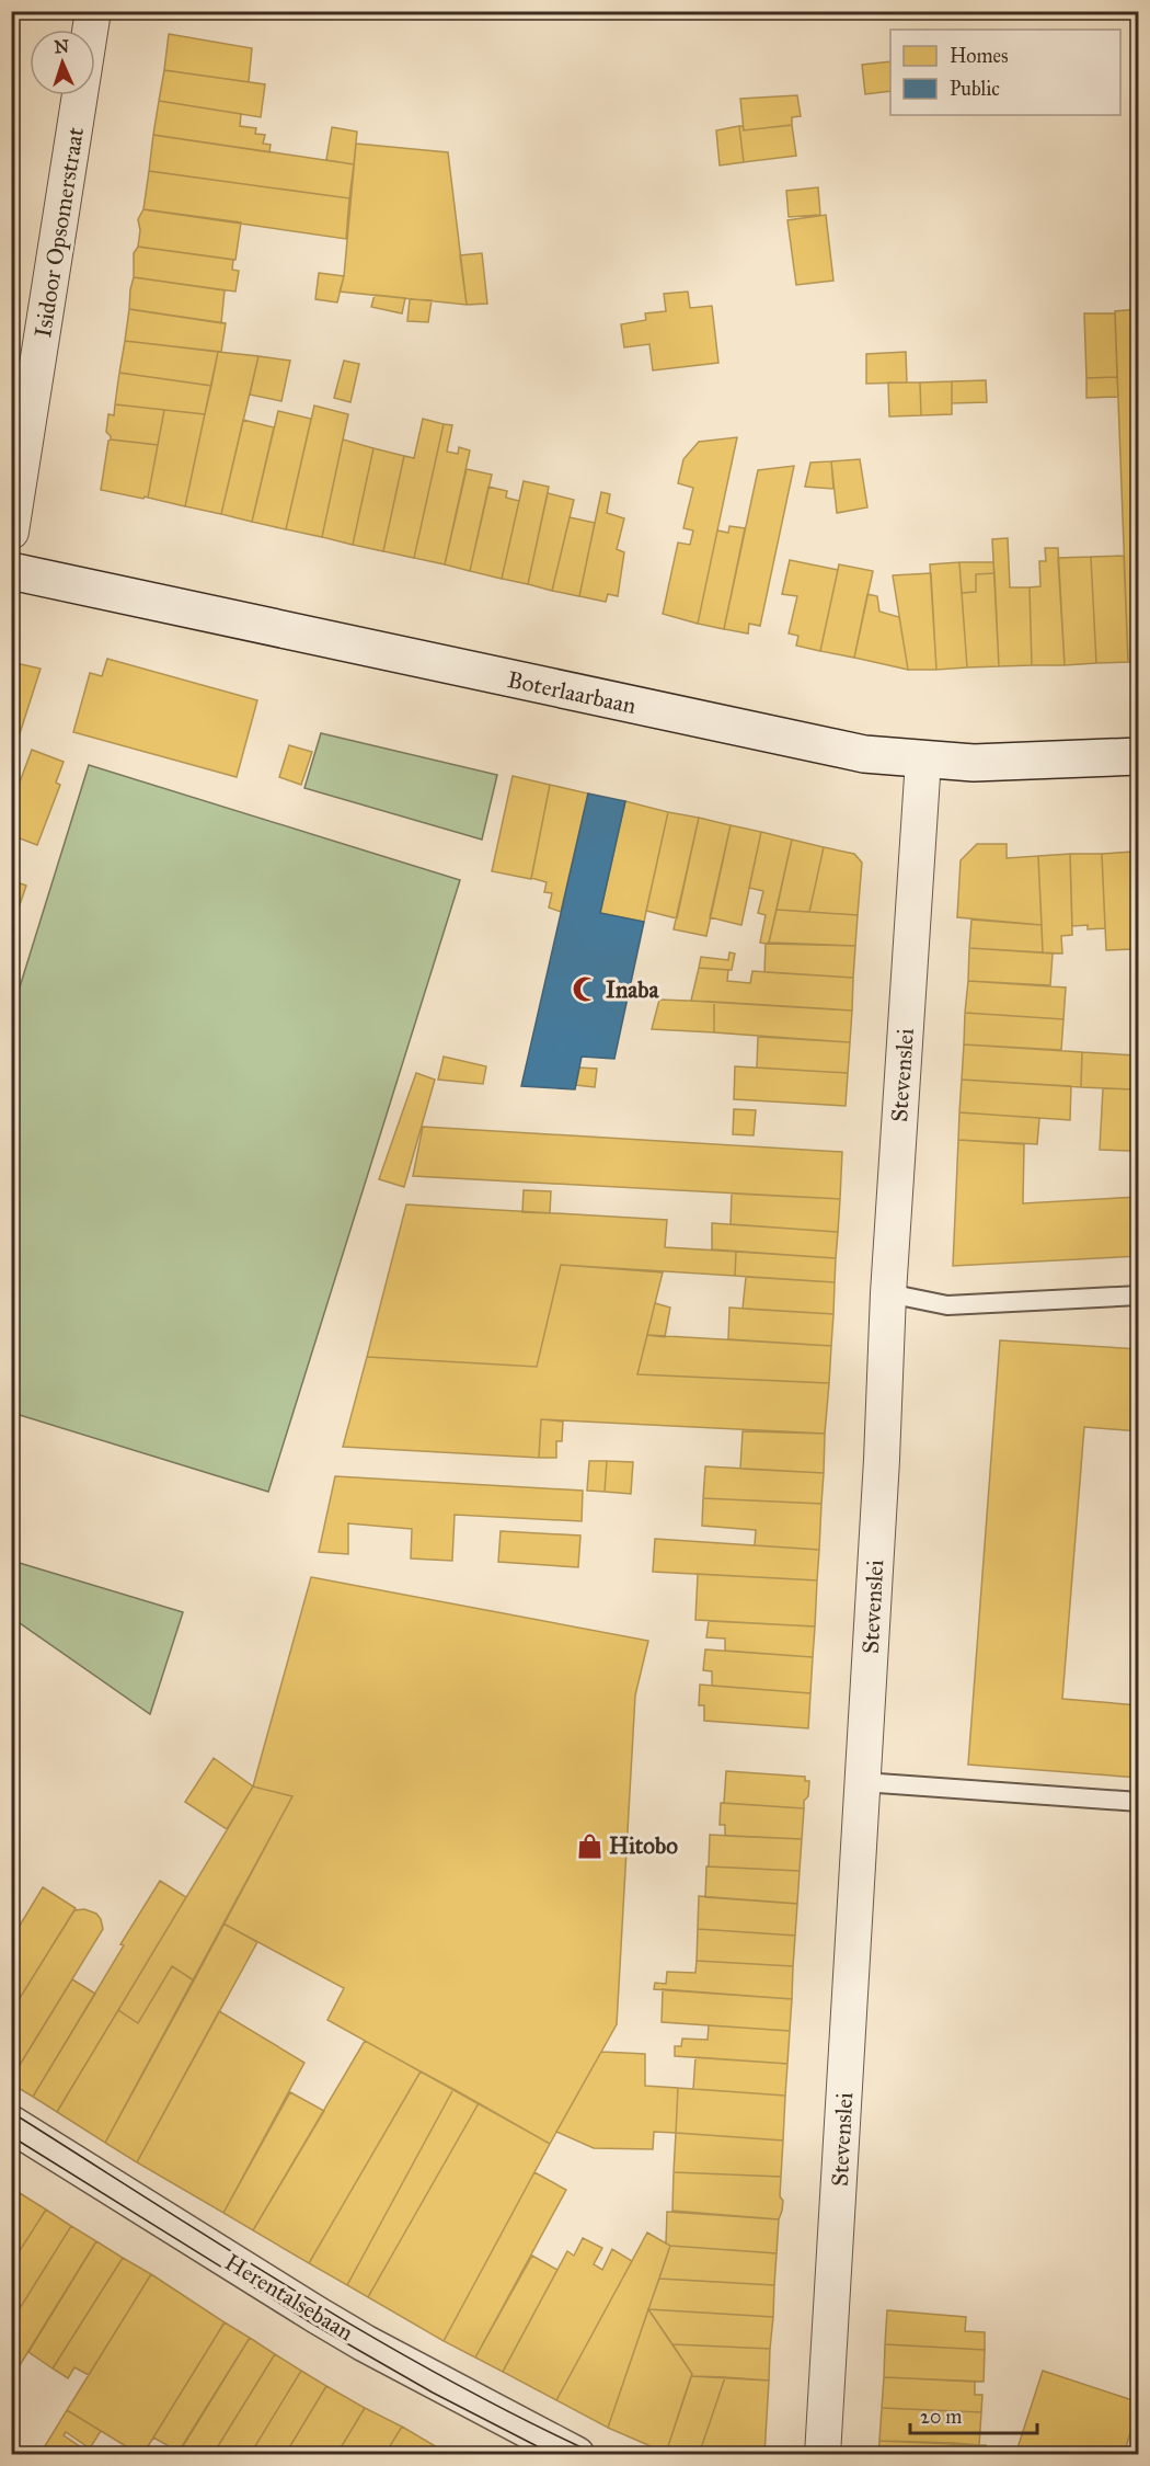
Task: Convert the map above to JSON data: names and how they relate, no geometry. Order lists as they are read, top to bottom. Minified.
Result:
{"streets":{"main road":["Boterlaarbaan","Herentalsebaan"],"street":["Isidoor Opsomerstraat","Stevenslei"]},"crossings":[["Boterlaarbaan","Stevenslei"]],"places":{"mosque":["Inaba"],"shop":["Hitobo"]},"legend":["Homes","Public"],"scale_bar":"20 m","north":"top"}
